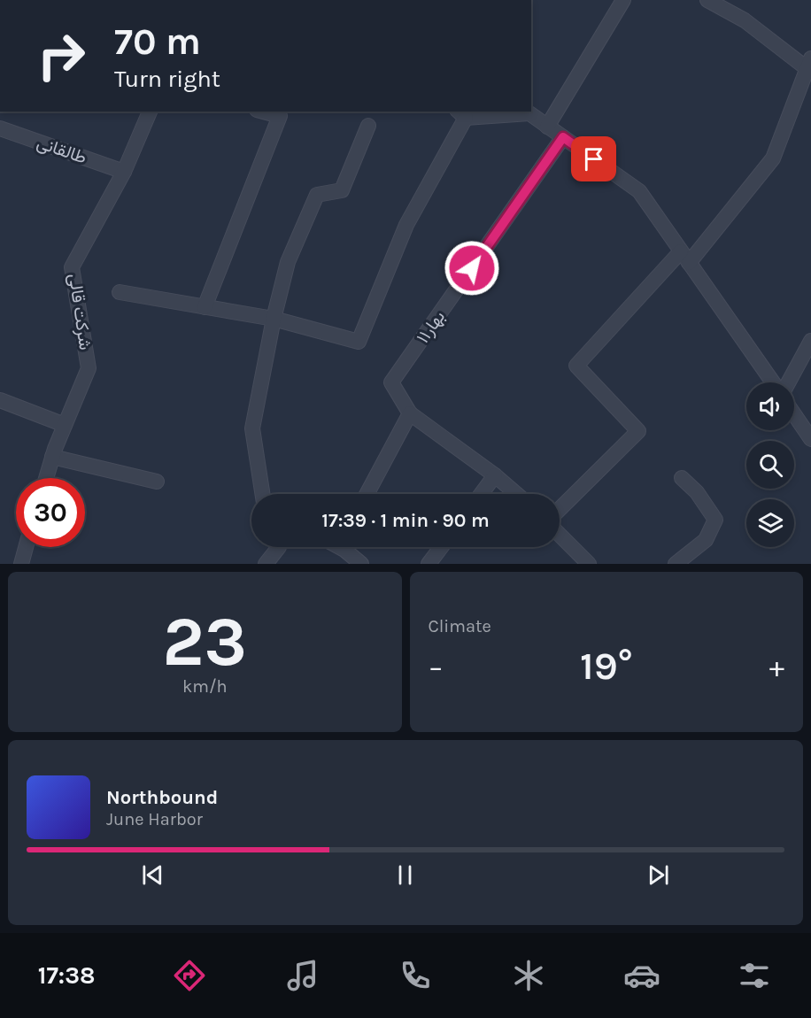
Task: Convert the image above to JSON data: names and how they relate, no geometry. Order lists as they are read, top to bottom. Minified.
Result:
{"streets":{"street":["طالقانی","شرکت قالی","بهار۱۱"]},"crossings":[["طالقانی","شرکت قالی"]],"page":{"turn":["70 m","Turn right"],"limit":"30","trip":"17:39 · 1 min · 90 m","tile":[["23","km/h"],"Climate"],"heat":["−","19°","+"],"song":["Northbound","June Harbor"],"tabs":"17:38"}}
